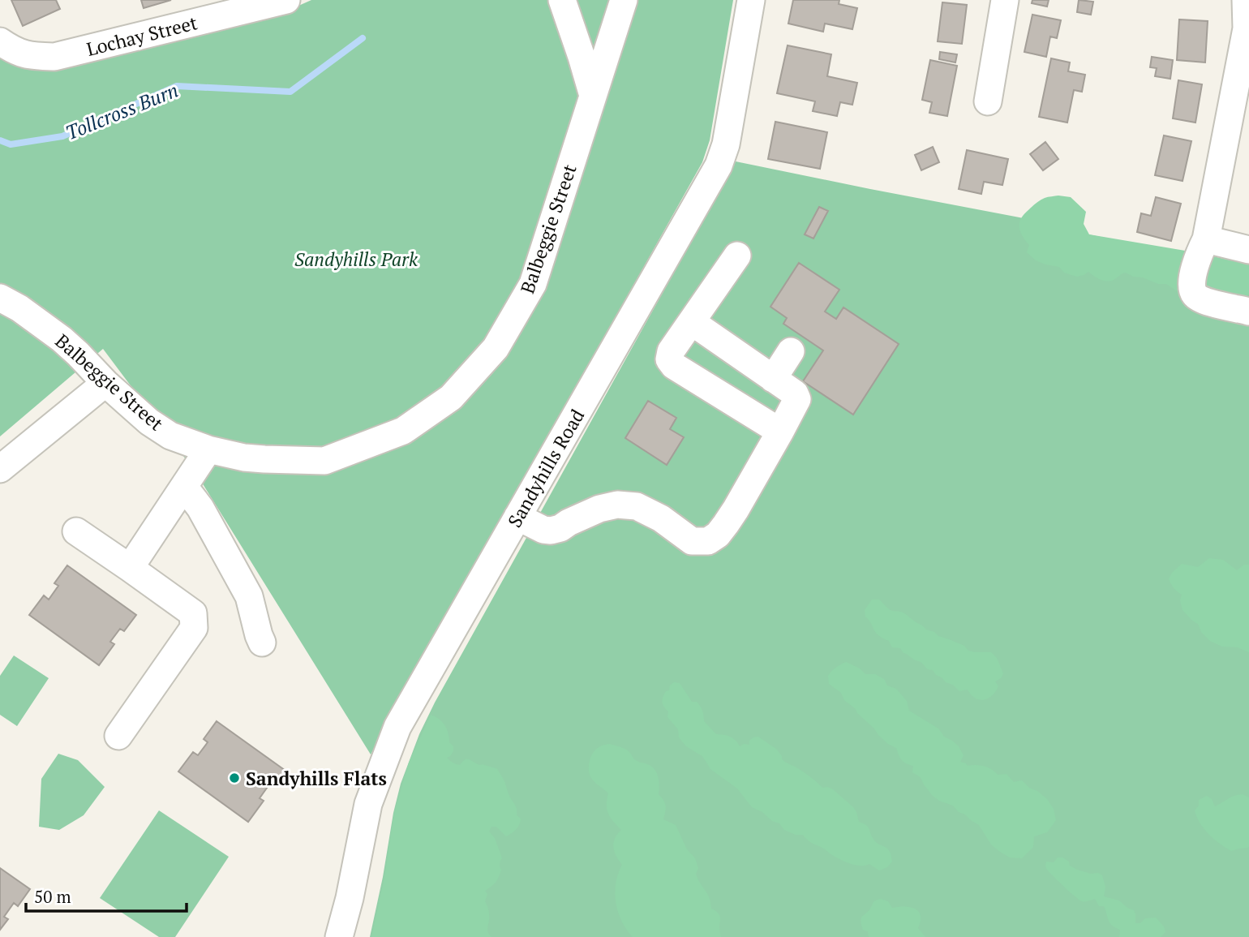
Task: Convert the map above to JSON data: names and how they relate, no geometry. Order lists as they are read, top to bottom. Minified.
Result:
{"streets":{"street":["Lochay Street","Balbeggie Street","Sandyhills Road"]},"water":["Tollcross Burn"],"parks":["Sandyhills Park"],"places":["Sandyhills Flats"],"scale_bar":"50 m"}
